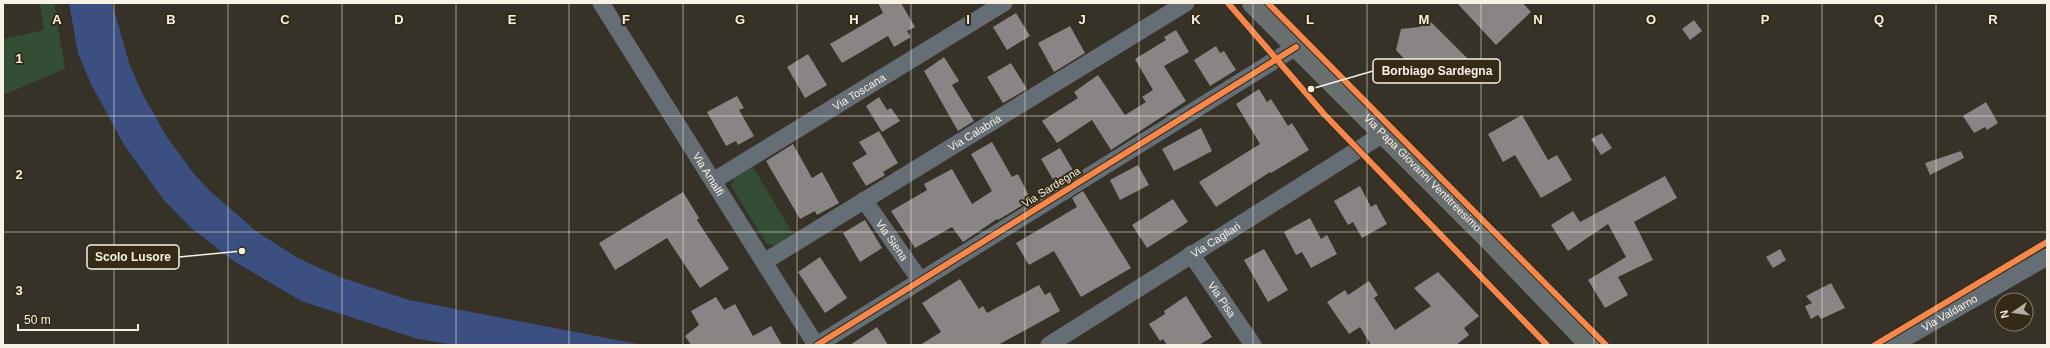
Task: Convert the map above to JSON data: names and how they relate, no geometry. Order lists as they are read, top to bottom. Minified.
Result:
{"streets":{"main road":["Via Papa Giovanni Ventitreesimo"],"street":["Via Toscana","Via Calabria","Via Amalfi","Via Sardegna","Via Cagliari","Via Siena","Via Pisa","Via Valdarno"]},"crossings":[["Via Toscana","Via Amalfi"],["Via Calabria","Via Amalfi"],["Via Calabria","Via Siena"],["Via Papa Giovanni Ventitreesimo","Via Sardegna"],["Via Papa Giovanni Ventitreesimo","Via Cagliari"],["Via Amalfi","Via Sardegna"],["Via Sardegna","Via Siena"],["Via Cagliari","Via Pisa"]],"places":["Borbiago Sardegna","Scolo Lusore"],"scale_bar":"50 m","north":"left","grid":{"columns":["A","B","C","D","E","F","G","H","I","J","K","L","M","N","O","P","Q","R"],"rows":["1","2","3"]}}
